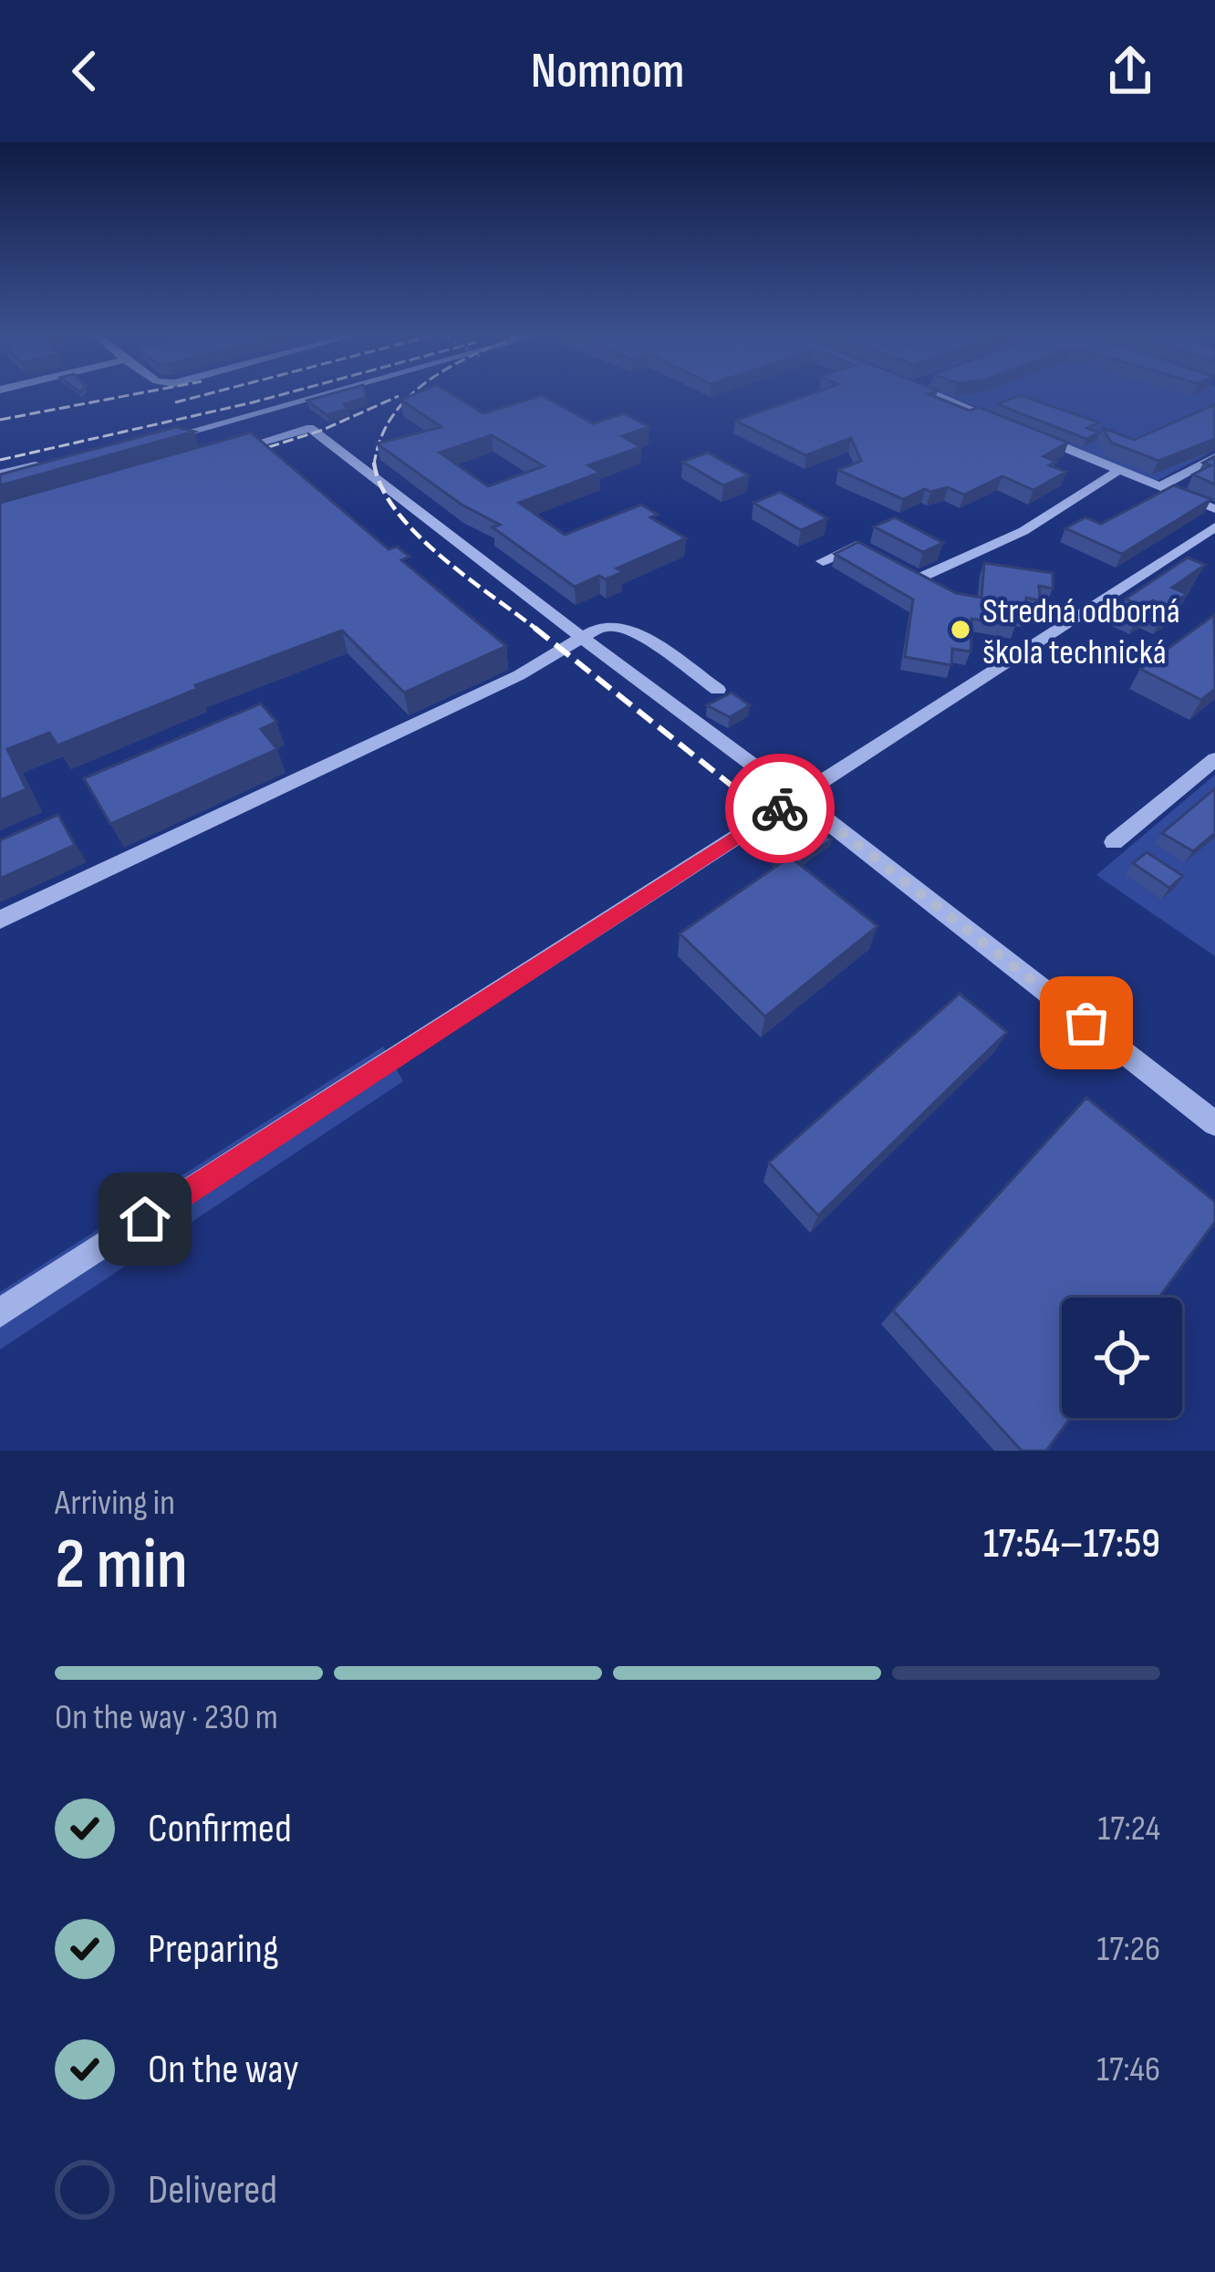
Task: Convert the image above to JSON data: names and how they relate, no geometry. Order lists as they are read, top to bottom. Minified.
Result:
{"places":["Stredná odborná škola technická"],"page":{"header":"Nomnom","heading":["2 min","Arriving in","17:54–17:59"],"bar":"On the way · 230 m","list":[["Confirmed","17:24"],["Preparing","17:26"],["On the way","17:46"],"Delivered"]}}
